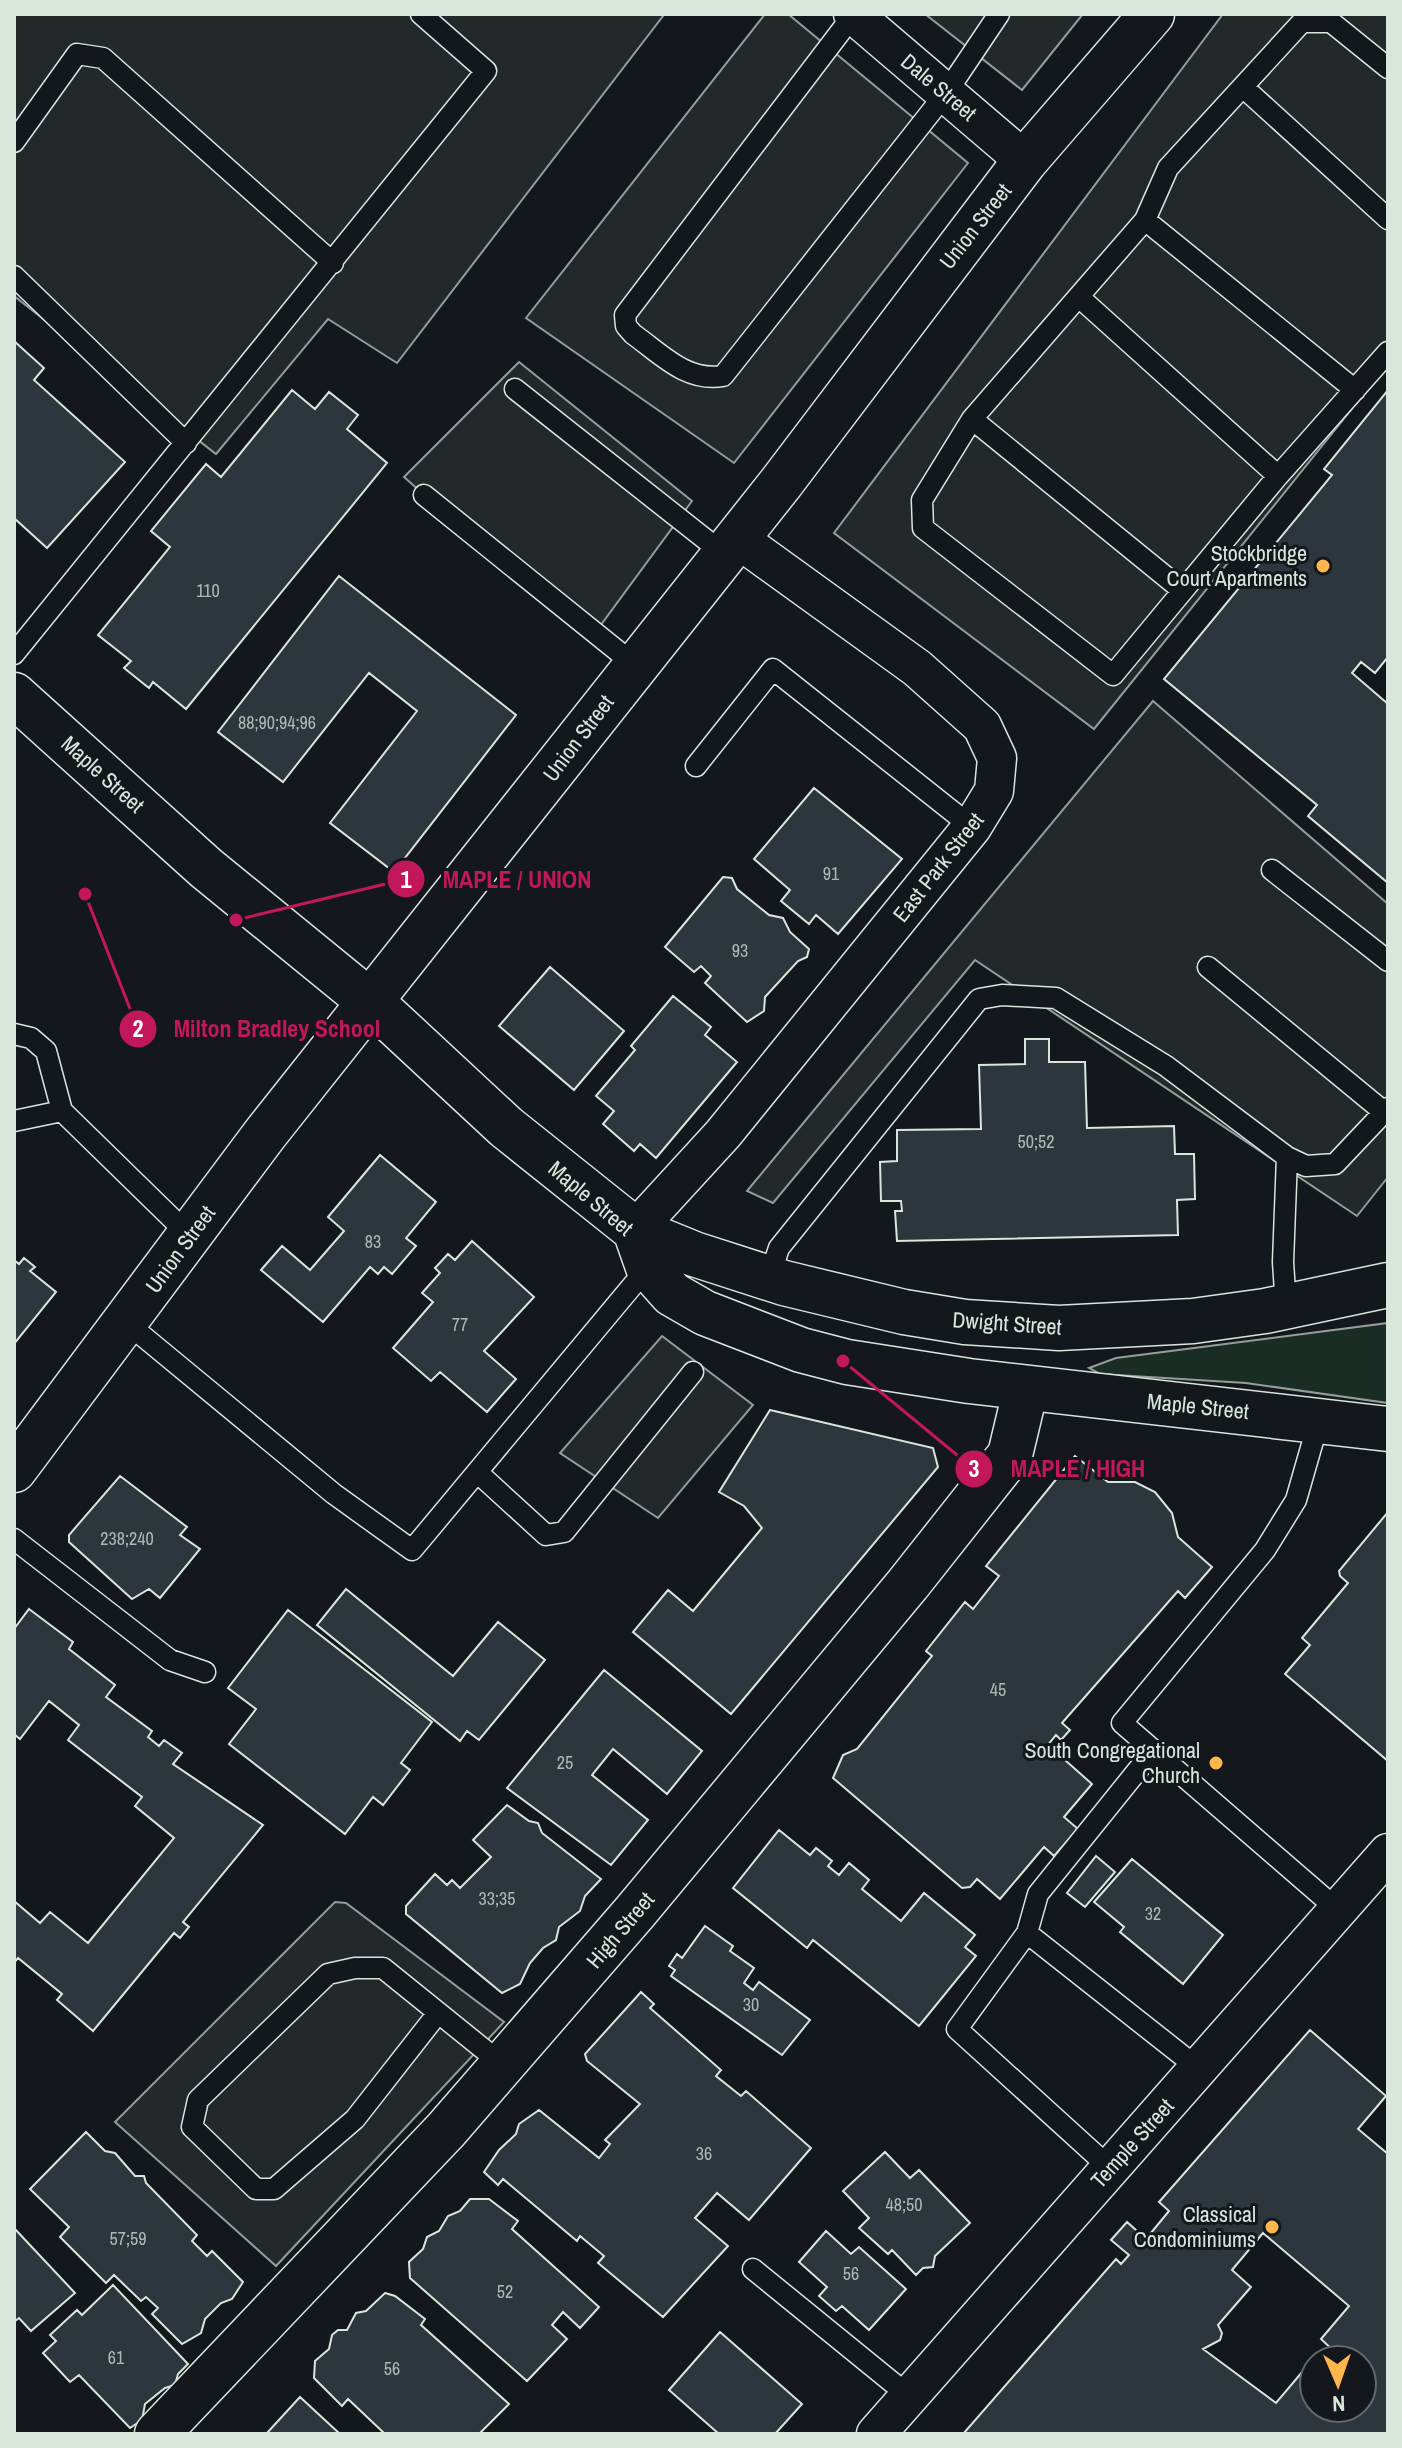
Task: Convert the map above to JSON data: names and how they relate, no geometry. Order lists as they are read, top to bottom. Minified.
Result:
{"streets":{"street":["Dale Street","Union Street","Maple Street","East Park Street","Dwight Street","High Street","Temple Street"]},"crossings":[["Dale Street","Union Street"],["Union Street","Maple Street"],["Union Street","East Park Street"],["Maple Street","East Park Street"],["Maple Street","Dwight Street"],["Maple Street","High Street"],["East Park Street","Dwight Street"]],"places":["Stockbridge Court Apartments","Milton Bradley School","MAPLE / UNION","MAPLE / HIGH","South Congregational Church","Classical Condominiums"],"house_numbers":["110","88;90;94;96","91","93","50;52","83","77","238;240","45","25","33;35","32","30","36","48;50","57;59","56","52","61","56"],"north":"bottom"}
